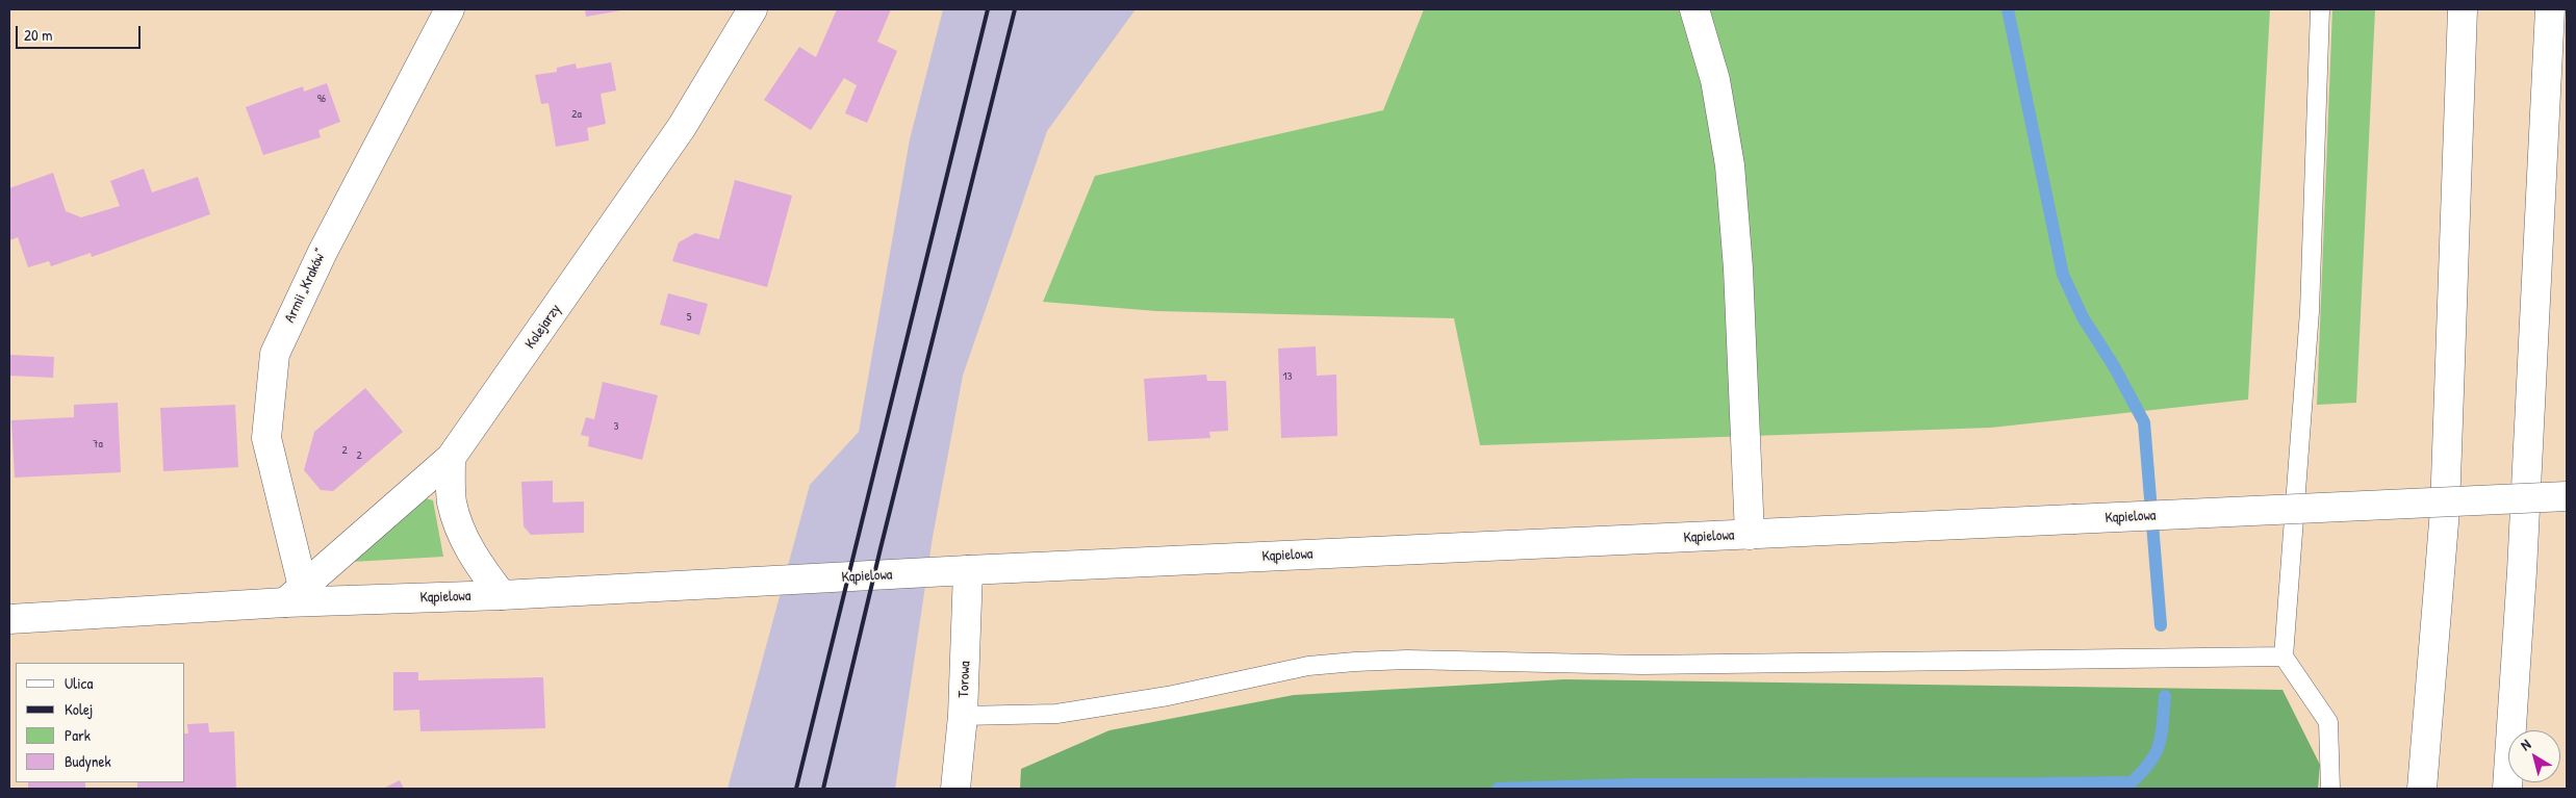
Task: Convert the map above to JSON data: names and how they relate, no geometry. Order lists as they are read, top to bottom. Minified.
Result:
{"streets":{"main road":["Armii „Kraków”","Kolejarzy","Kąpielowa","Torowa"]},"crossings":[["Armii „Kraków”","Kolejarzy"],["Armii „Kraków”","Kąpielowa"],["Kolejarzy","Kąpielowa"],["Kąpielowa","Torowa"]],"house_numbers":["96","2a","5","13","3","7a","2","2"],"legend":["Ulica","Kolej","Park","Budynek"],"scale_bar":"20 m","north":"top left"}
